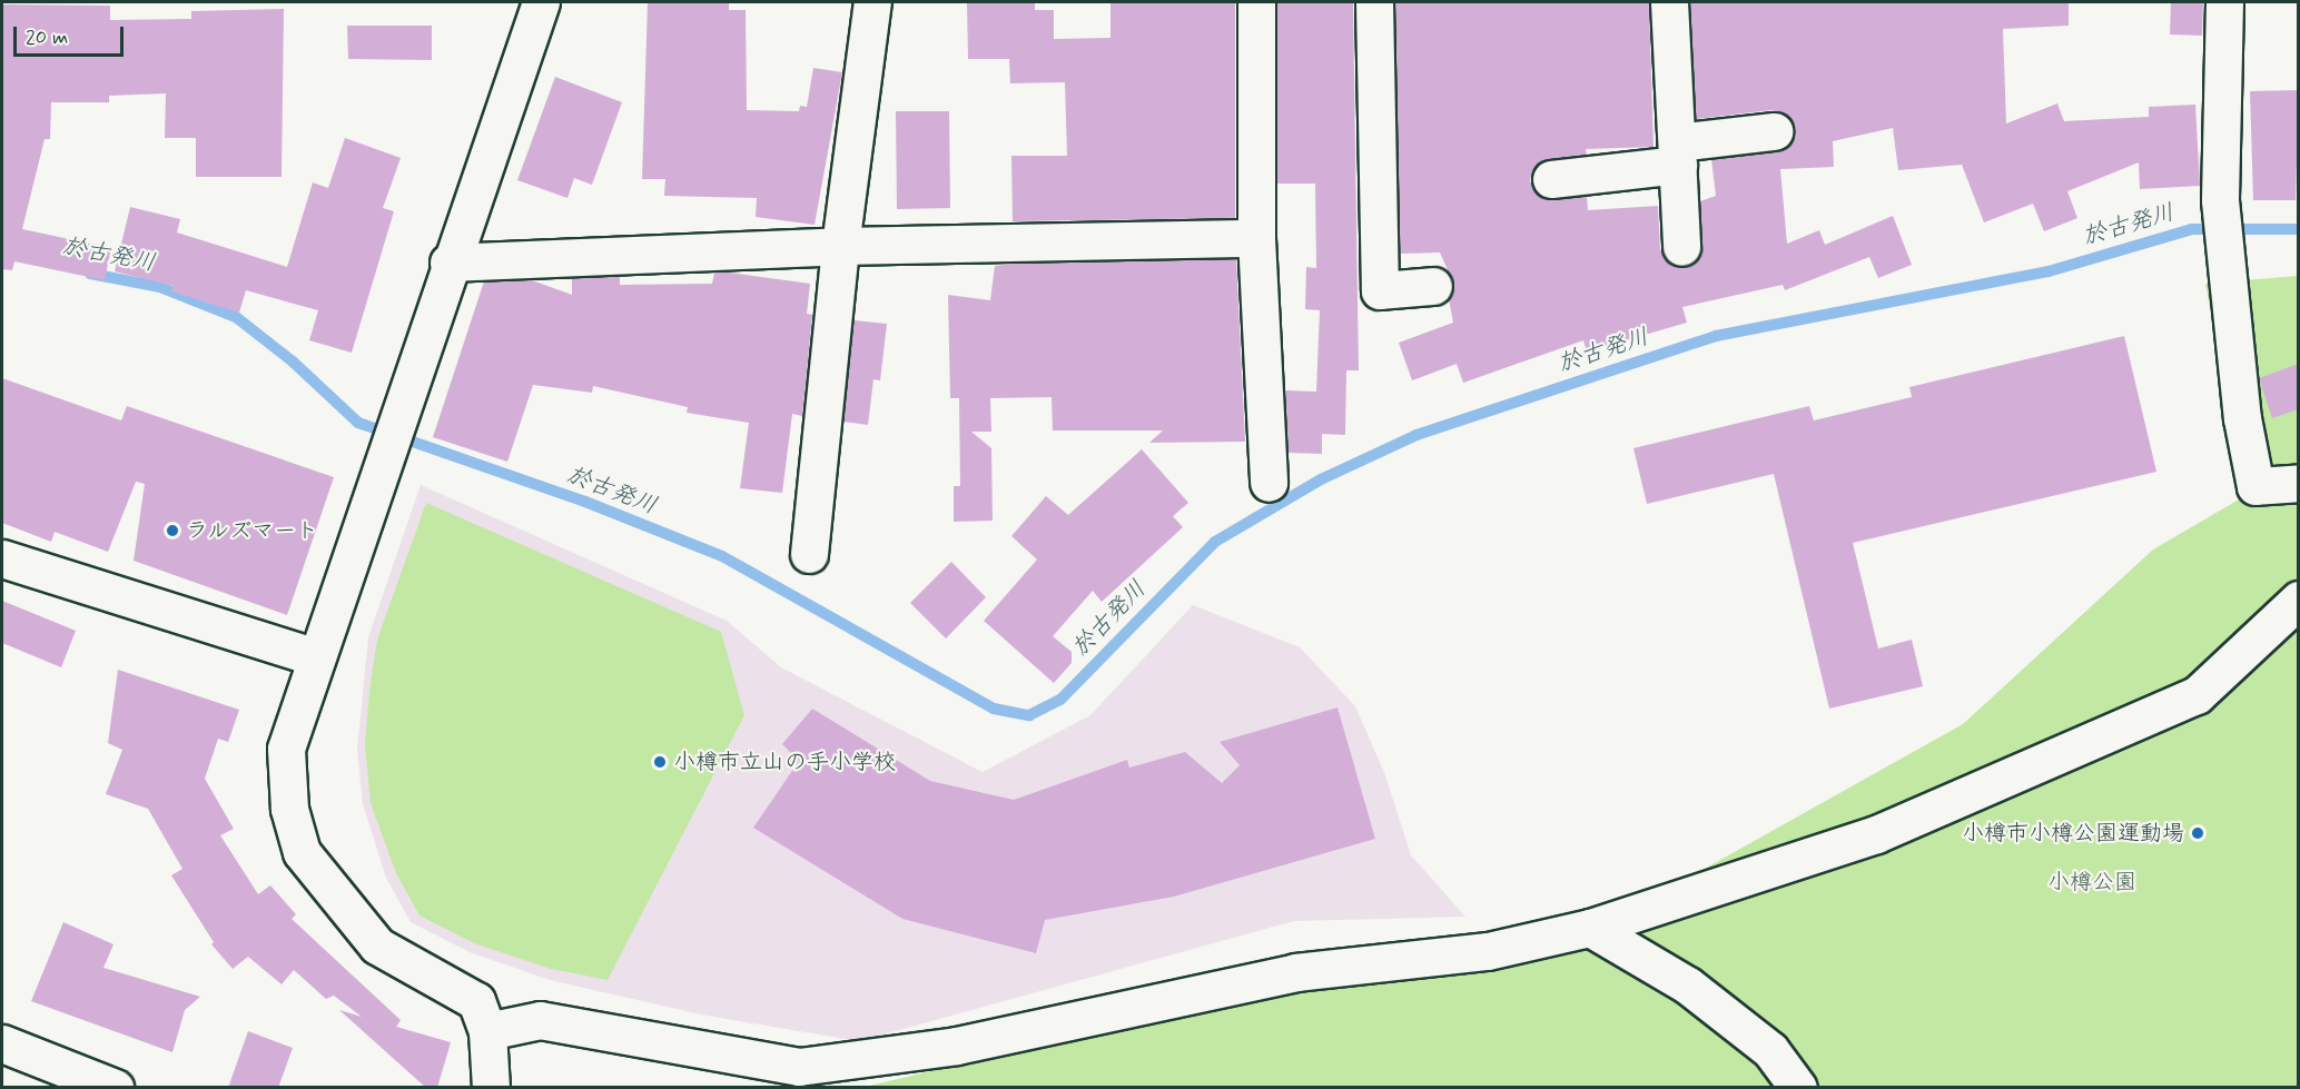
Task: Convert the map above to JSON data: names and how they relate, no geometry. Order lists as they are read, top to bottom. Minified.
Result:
{"water":["於古発川"],"parks":["小樽公園"],"places":["ラルズマート","小樽市立山の手小学校","小樽市小樽公園運動場"],"scale_bar":"20 m"}
